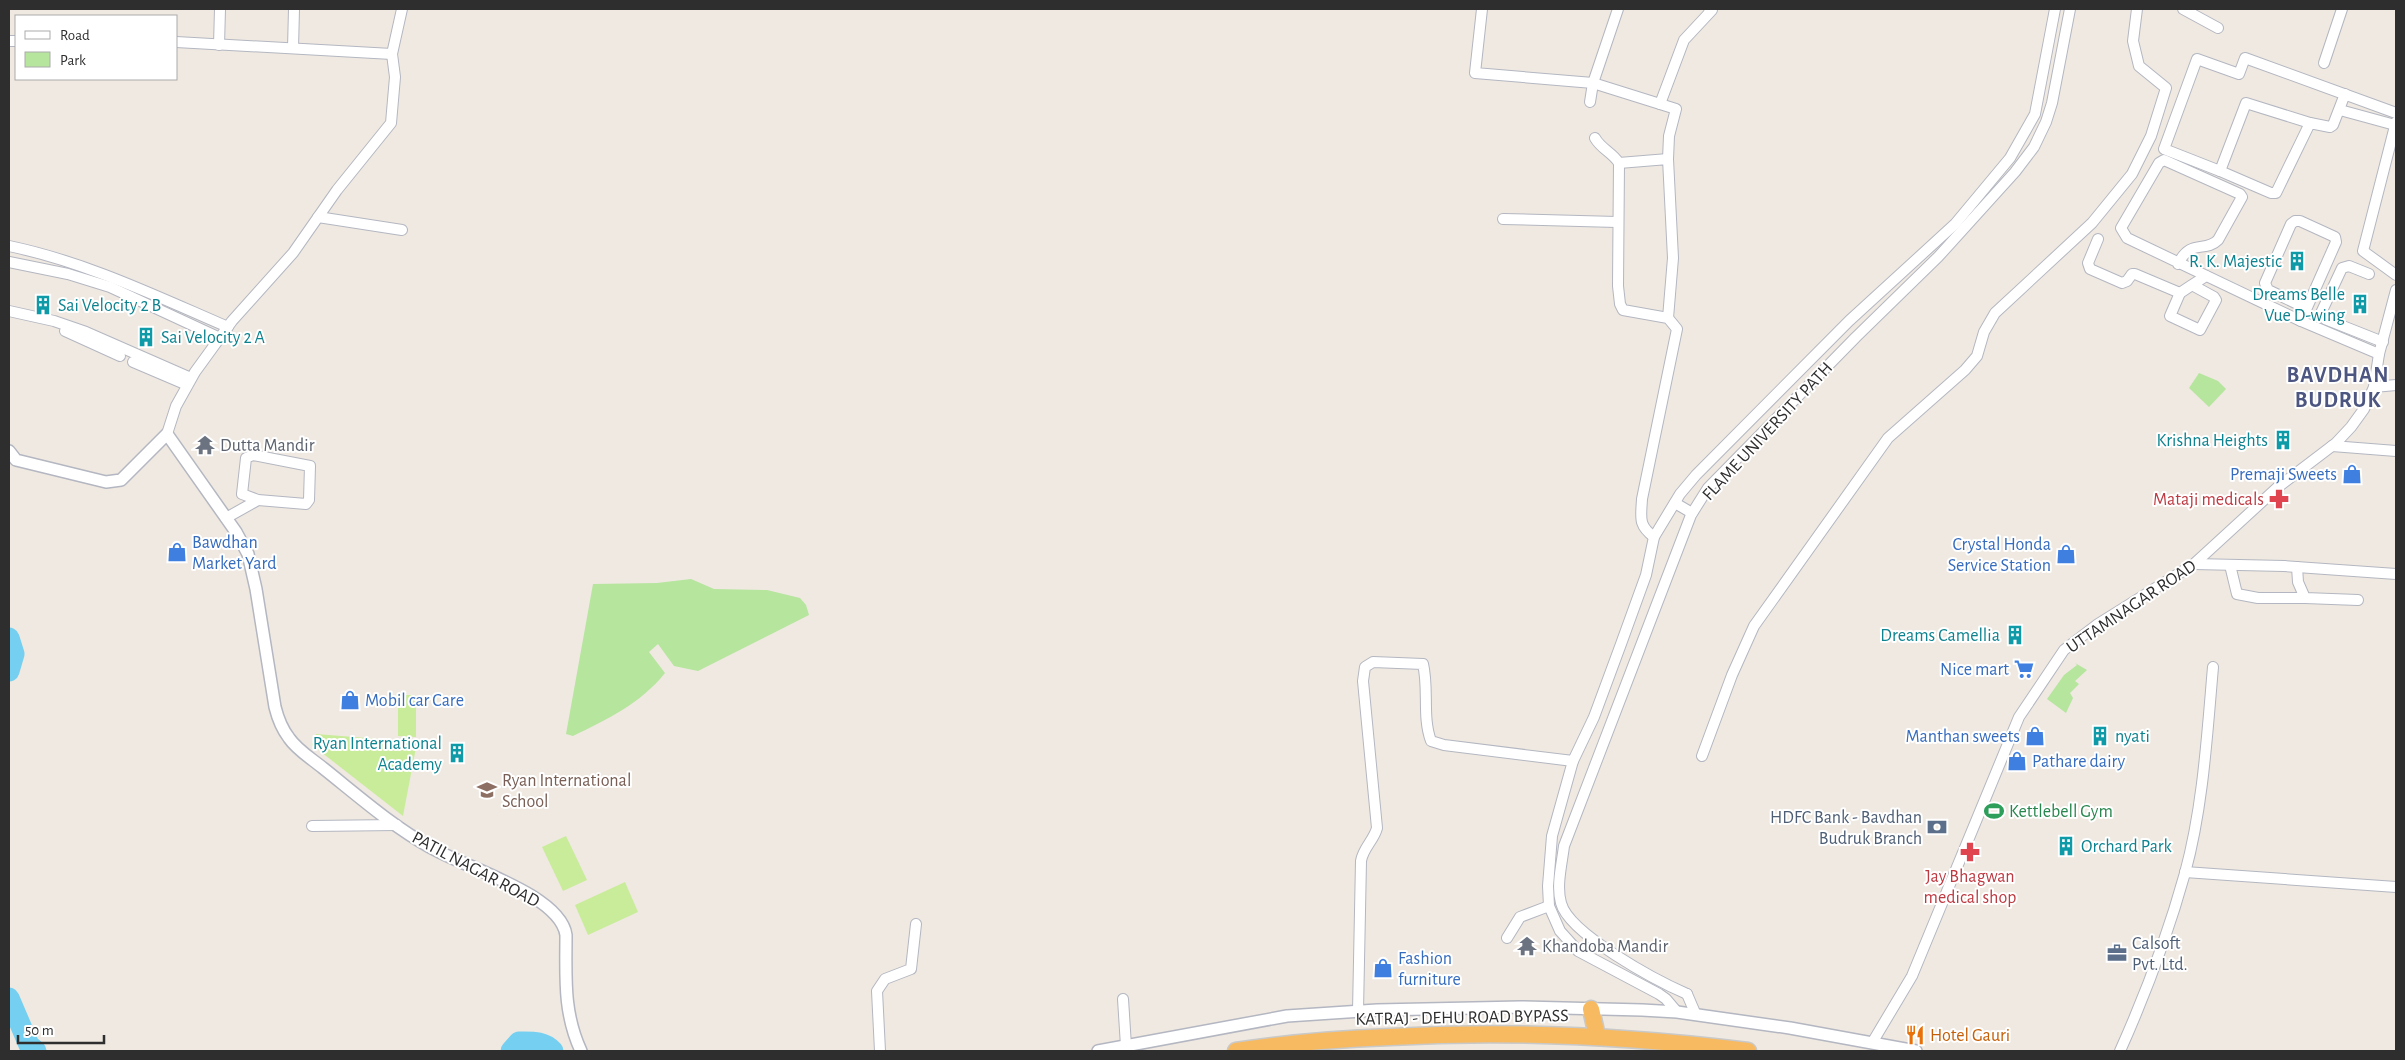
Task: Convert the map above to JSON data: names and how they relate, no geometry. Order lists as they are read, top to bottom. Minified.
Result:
{"streets":{"highway":["KATRAJ - DEHU ROAD BYPASS"],"street":["FLAME UNIVERSITY PATH","UTTAMNAGAR ROAD","PATIL NAGAR ROAD"]},"districts":["BAVDHAN BUDRUK"],"places":{"building":["R. K. Majestic","Dreams Belle Vue D-wing","Sai Velocity 2 B","Sai Velocity 2 A","Krishna Heights","Dreams Camellia","nyati","Ryan International Academy","Orchard Park"],"temple":["Dutta Mandir","Khandoba Mandir"],"shop":["Premaji Sweets","Bawdhan Market Yard","Crystal Honda Service Station","Mobil car Care","Manthan sweets","Pathare dairy","Fashion furniture"],"pharmacy":["Mataji medicals","Jay Bhagwan medical shop"],"supermarket":["Nice mart"],"school or university":["Ryan International School"],"sports":["Kettlebell Gym"],"bank":["HDFC Bank - Bavdhan Budruk Branch"],"office":["Calsoft Pvt. Ltd."],"restaurant":["Hotel Gauri"]},"legend":["Road","Park"],"scale_bar":"50 m"}
